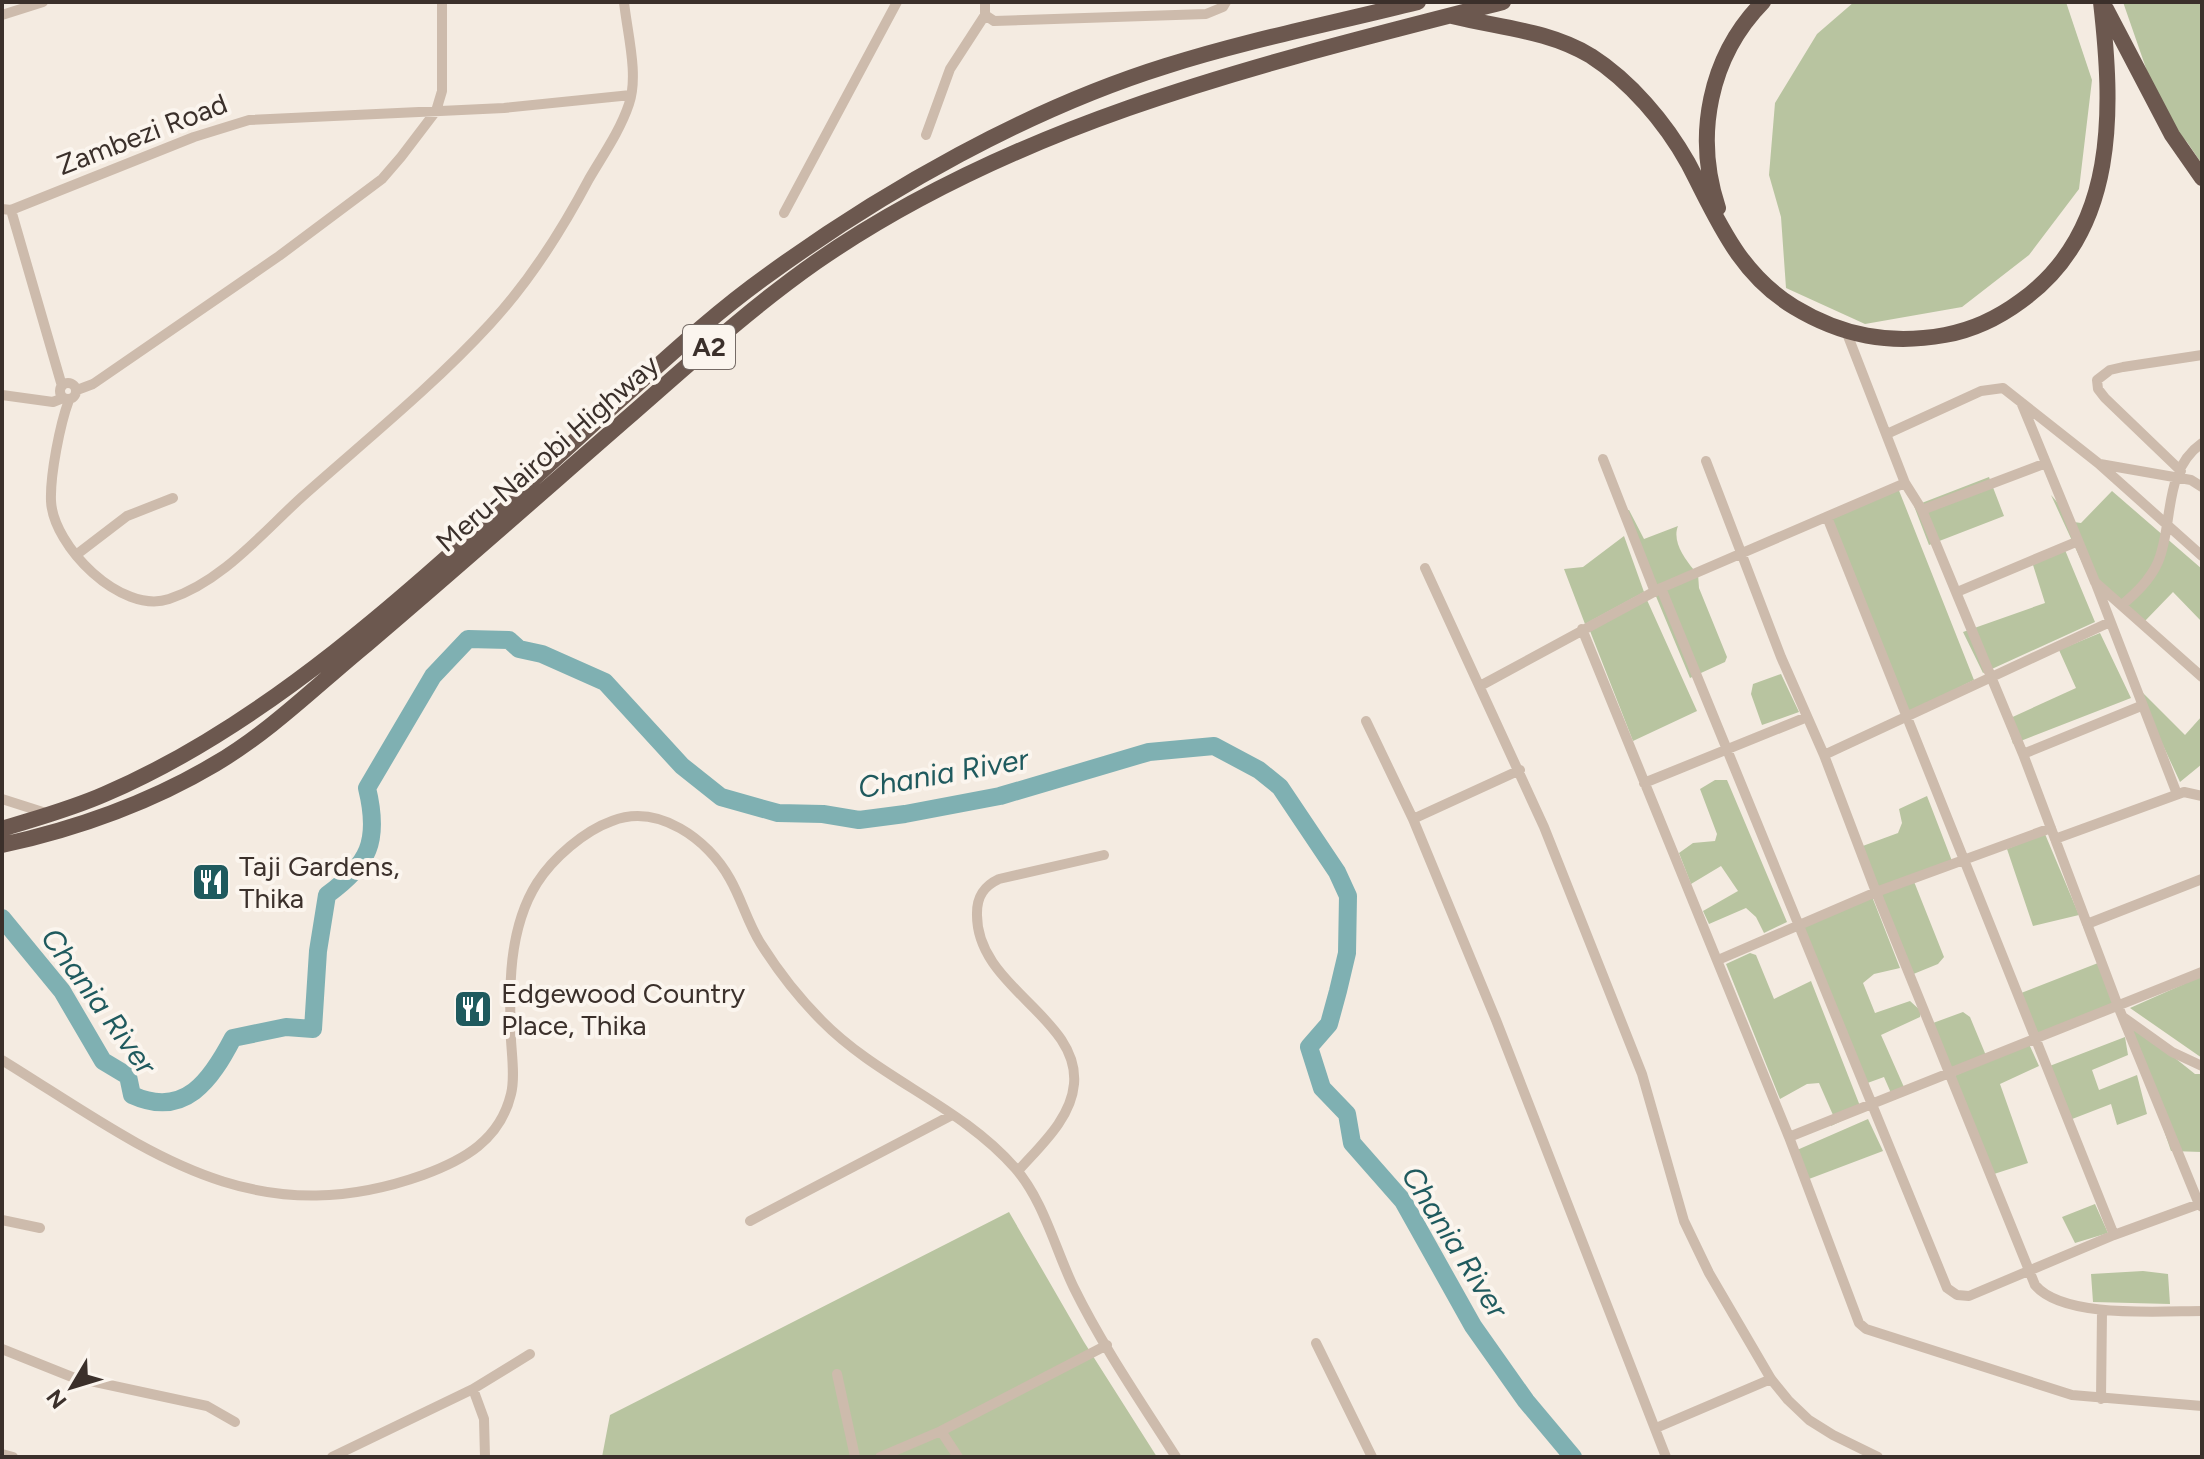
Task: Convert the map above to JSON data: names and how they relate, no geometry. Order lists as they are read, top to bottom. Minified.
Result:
{"streets":{"highway":["A2","Meru-Nairobi Highway"],"street":["Zambezi Road"]},"water":["Chania River"],"places":{"restaurant":["Taji Gardens, Thika","Edgewood Country Place, Thika"]},"north":"bottom left"}
